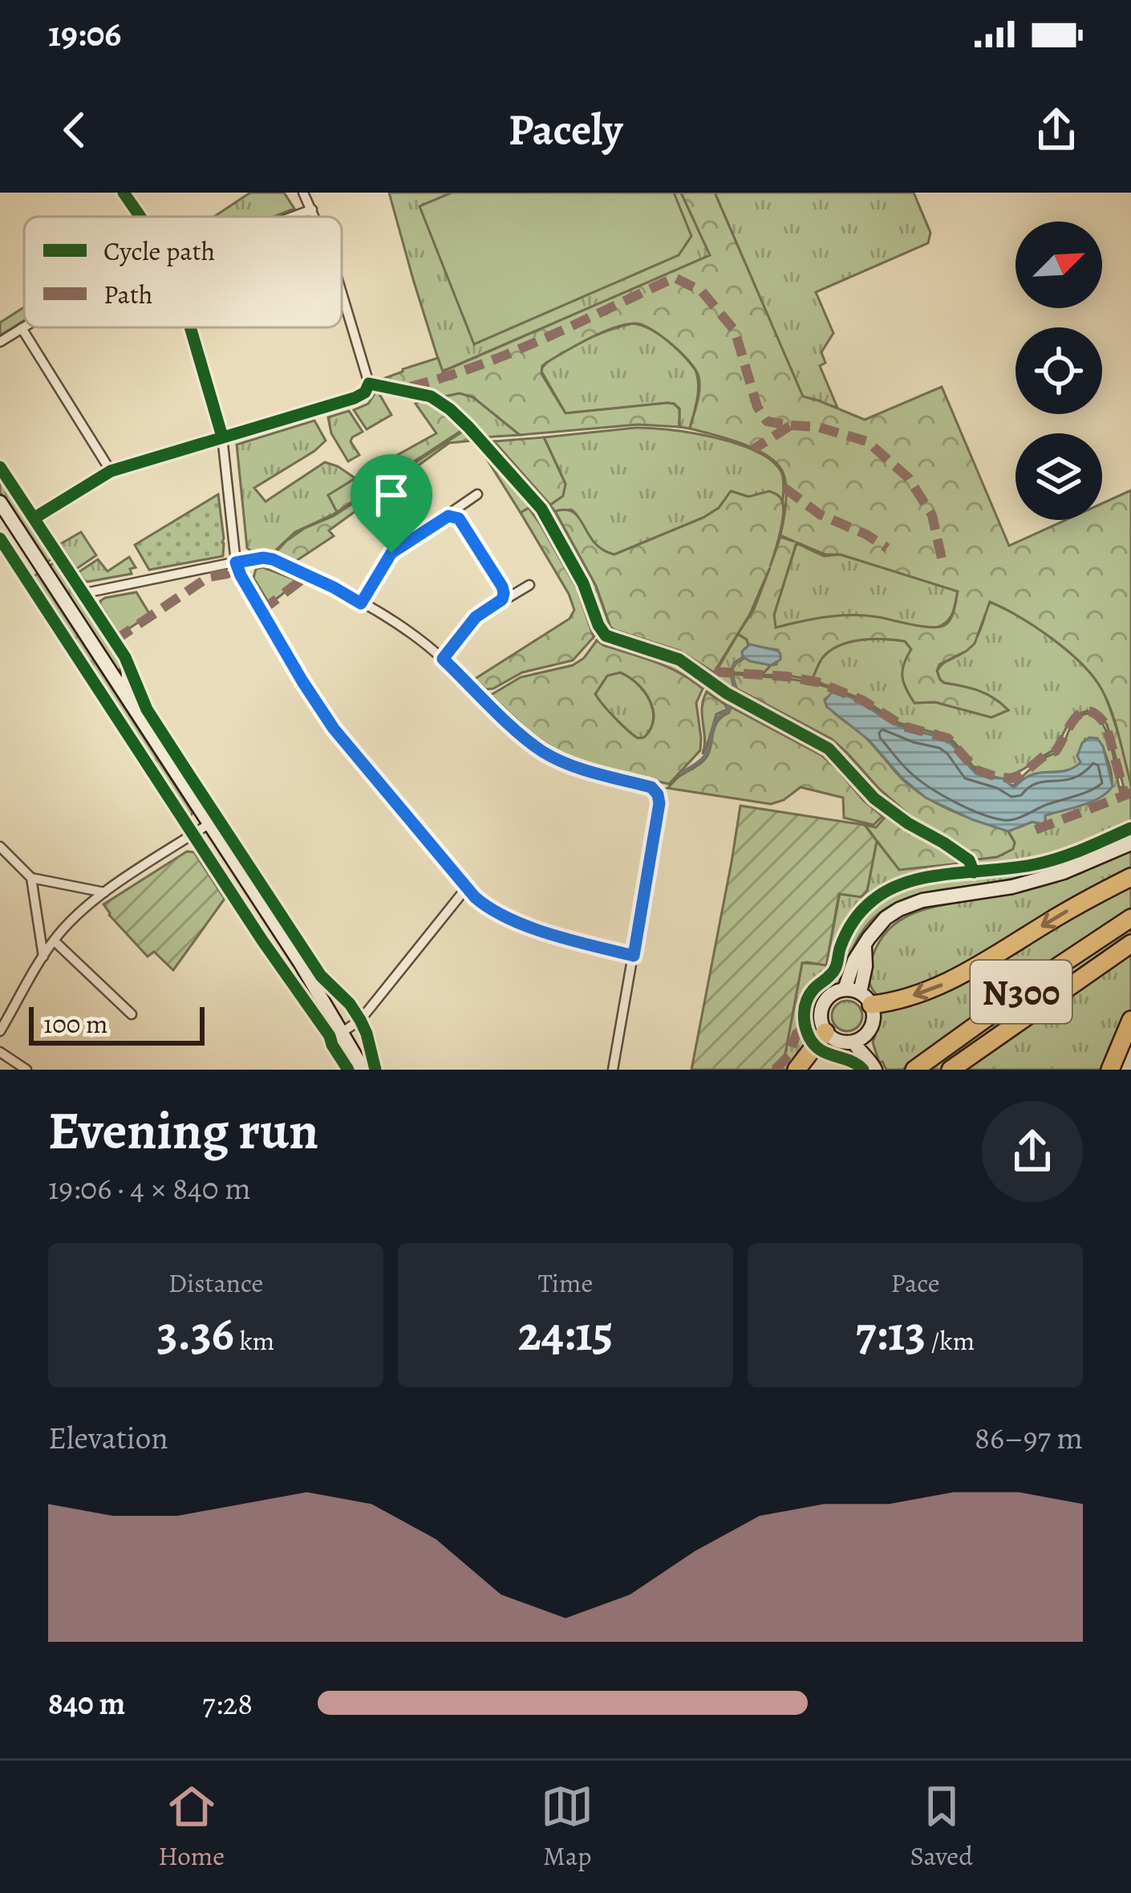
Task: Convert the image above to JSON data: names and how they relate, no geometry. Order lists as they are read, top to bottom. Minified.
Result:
{"streets":{"highway":["N300"]},"legend":["Cycle path","Path"],"scale_bar":"100 m","north":"top right","page":{"status":"19:06","header":"Pacely","scale":"100 m","heading":["Evening run","19:06 · 4 × 840 m"],"stats":[["Distance","3.36 km"],["Time","24:15"],["Pace","7:13 /km"]],"chart":["Elevation","86–97 m"],"list":[{"name":"840 m","note":"7:28"}],"tabs":["Home","Map","Saved"]}}
